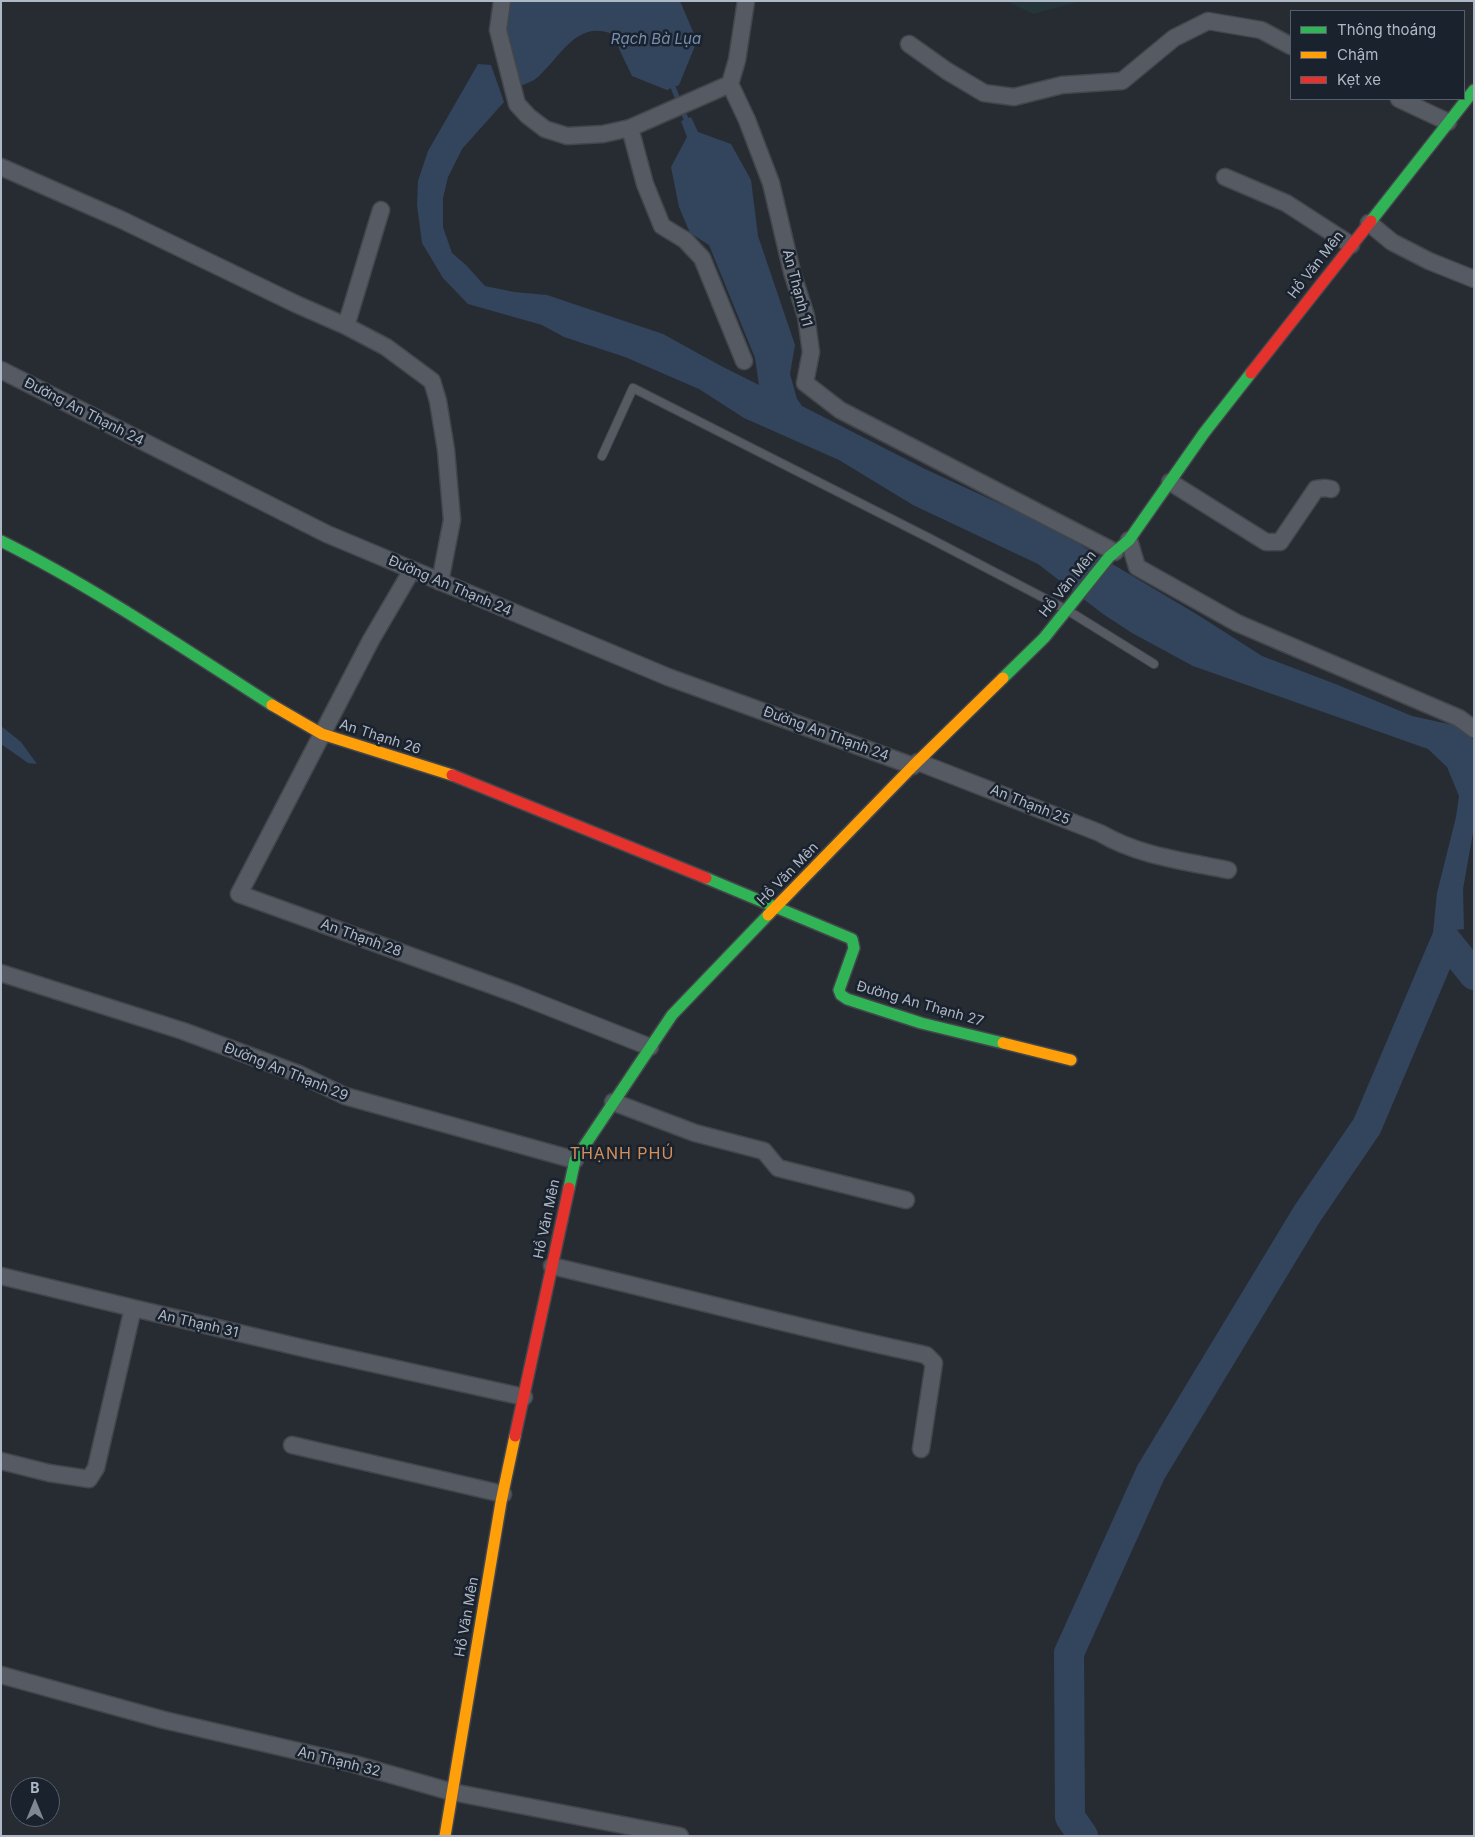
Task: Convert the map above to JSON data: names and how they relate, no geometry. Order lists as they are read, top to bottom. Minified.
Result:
{"streets":{"street":["Hồ Văn Mên","An Thạnh 11","Đường An Thạnh 24","An Thạnh 26","An Thạnh 25","An Thạnh 28","Đường An Thạnh 27","Đường An Thạnh 29","An Thạnh 31","An Thạnh 32"]},"crossings":[["Hồ Văn Mên","An Thạnh 11"],["Hồ Văn Mên","Đường An Thạnh 24"],["Hồ Văn Mên","An Thạnh 26"],["Hồ Văn Mên","An Thạnh 25"],["Hồ Văn Mên","An Thạnh 28"],["Hồ Văn Mên","Đường An Thạnh 27"],["Hồ Văn Mên","Đường An Thạnh 29"],["Hồ Văn Mên","An Thạnh 31"],["Hồ Văn Mên","An Thạnh 32"],["Đường An Thạnh 24","An Thạnh 25"],["An Thạnh 26","An Thạnh 28"],["An Thạnh 26","Đường An Thạnh 27"]],"districts":["THẠNH PHÚ"],"water":["Rạch Bà Lụa"],"legend":["Thông thoáng","Chậm","Kẹt xe"],"north":"top"}
